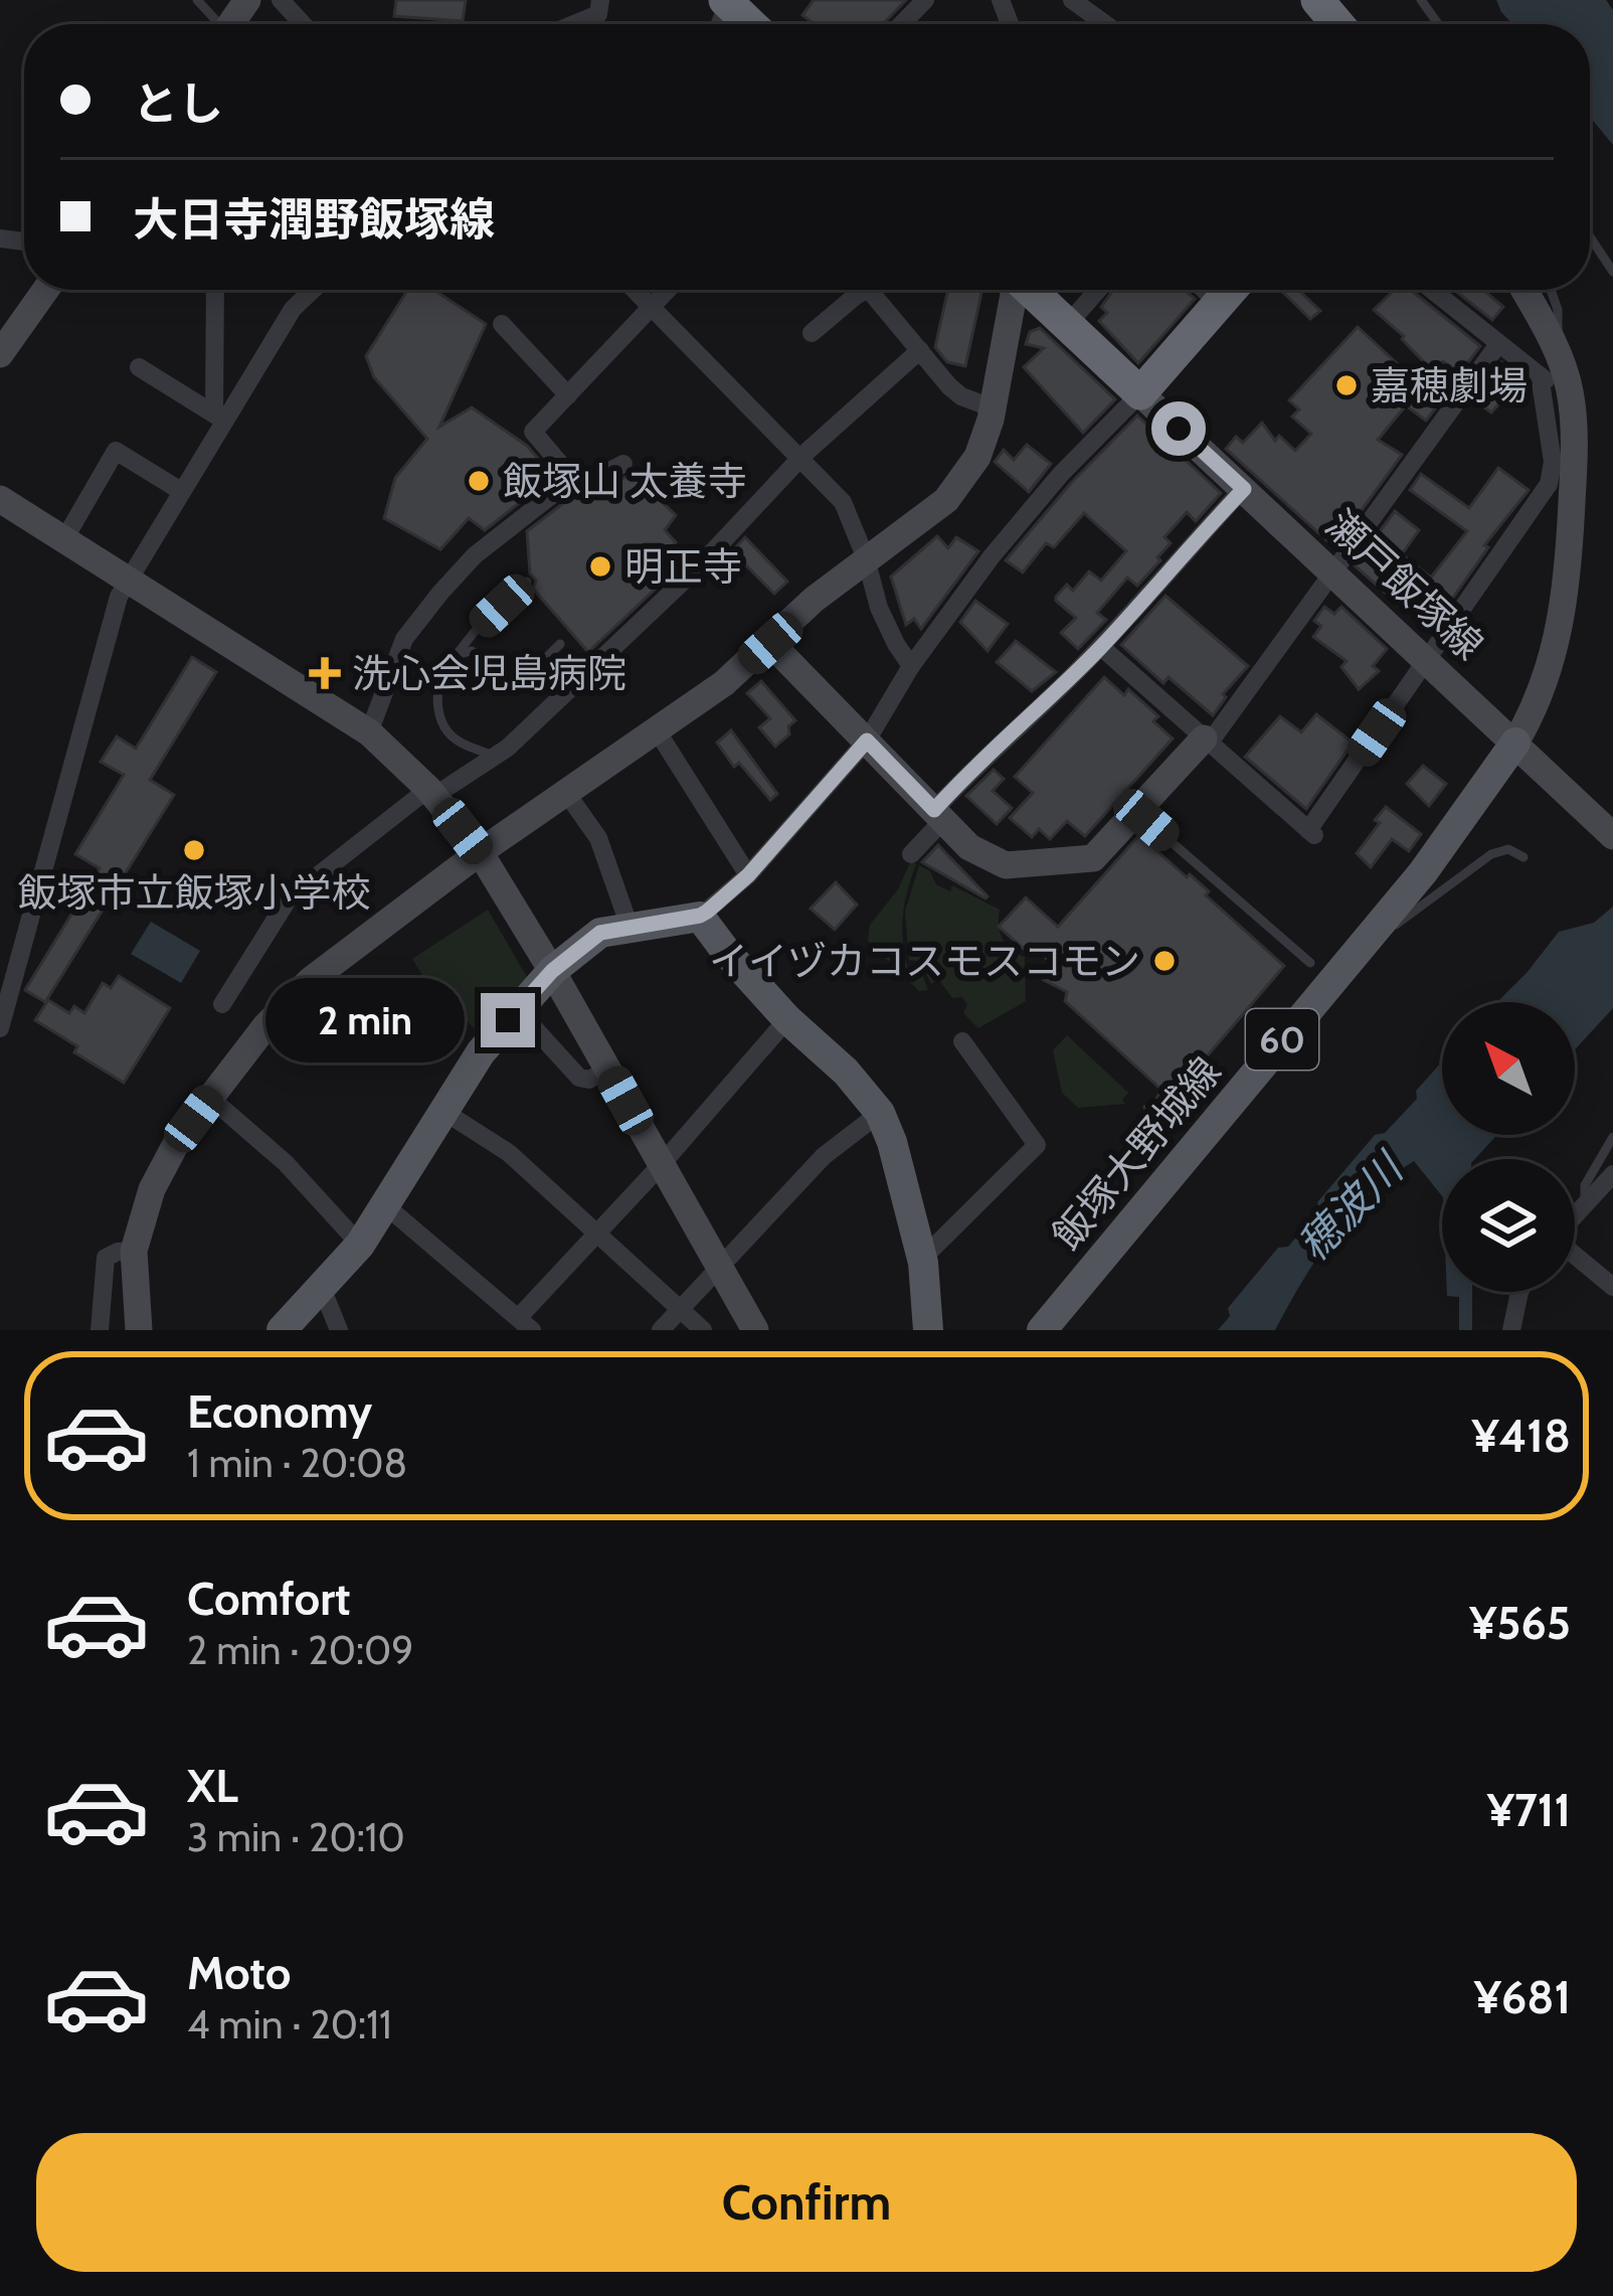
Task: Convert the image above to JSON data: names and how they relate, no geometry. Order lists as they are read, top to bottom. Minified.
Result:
{"streets":{"main road":["60","飯塚大野城線"],"street":["瀬戸飯塚線"]},"crossings":[["瀬戸飯塚線","飯塚大野城線"]],"water":["穂波川"],"places":{"other":["嘉穂劇場","飯塚山 太養寺","明正寺","飯塚市立飯塚小学校","イイヅカコスモスコモン"],"health":["洗心会児島病院"]},"north":"top left","page":{"banner":["とし","大日寺潤野飯塚線"],"bubble":"2 min","list":[{"name":"Economy","note":"1 min · 20:08","value":"¥418"},{"name":"Comfort","note":"2 min · 20:09","value":"¥565"},{"name":"XL","note":"3 min · 20:10","value":"¥711"},{"name":"Moto","note":"4 min · 20:11","value":"¥681"}],"buttons":"Confirm"}}
